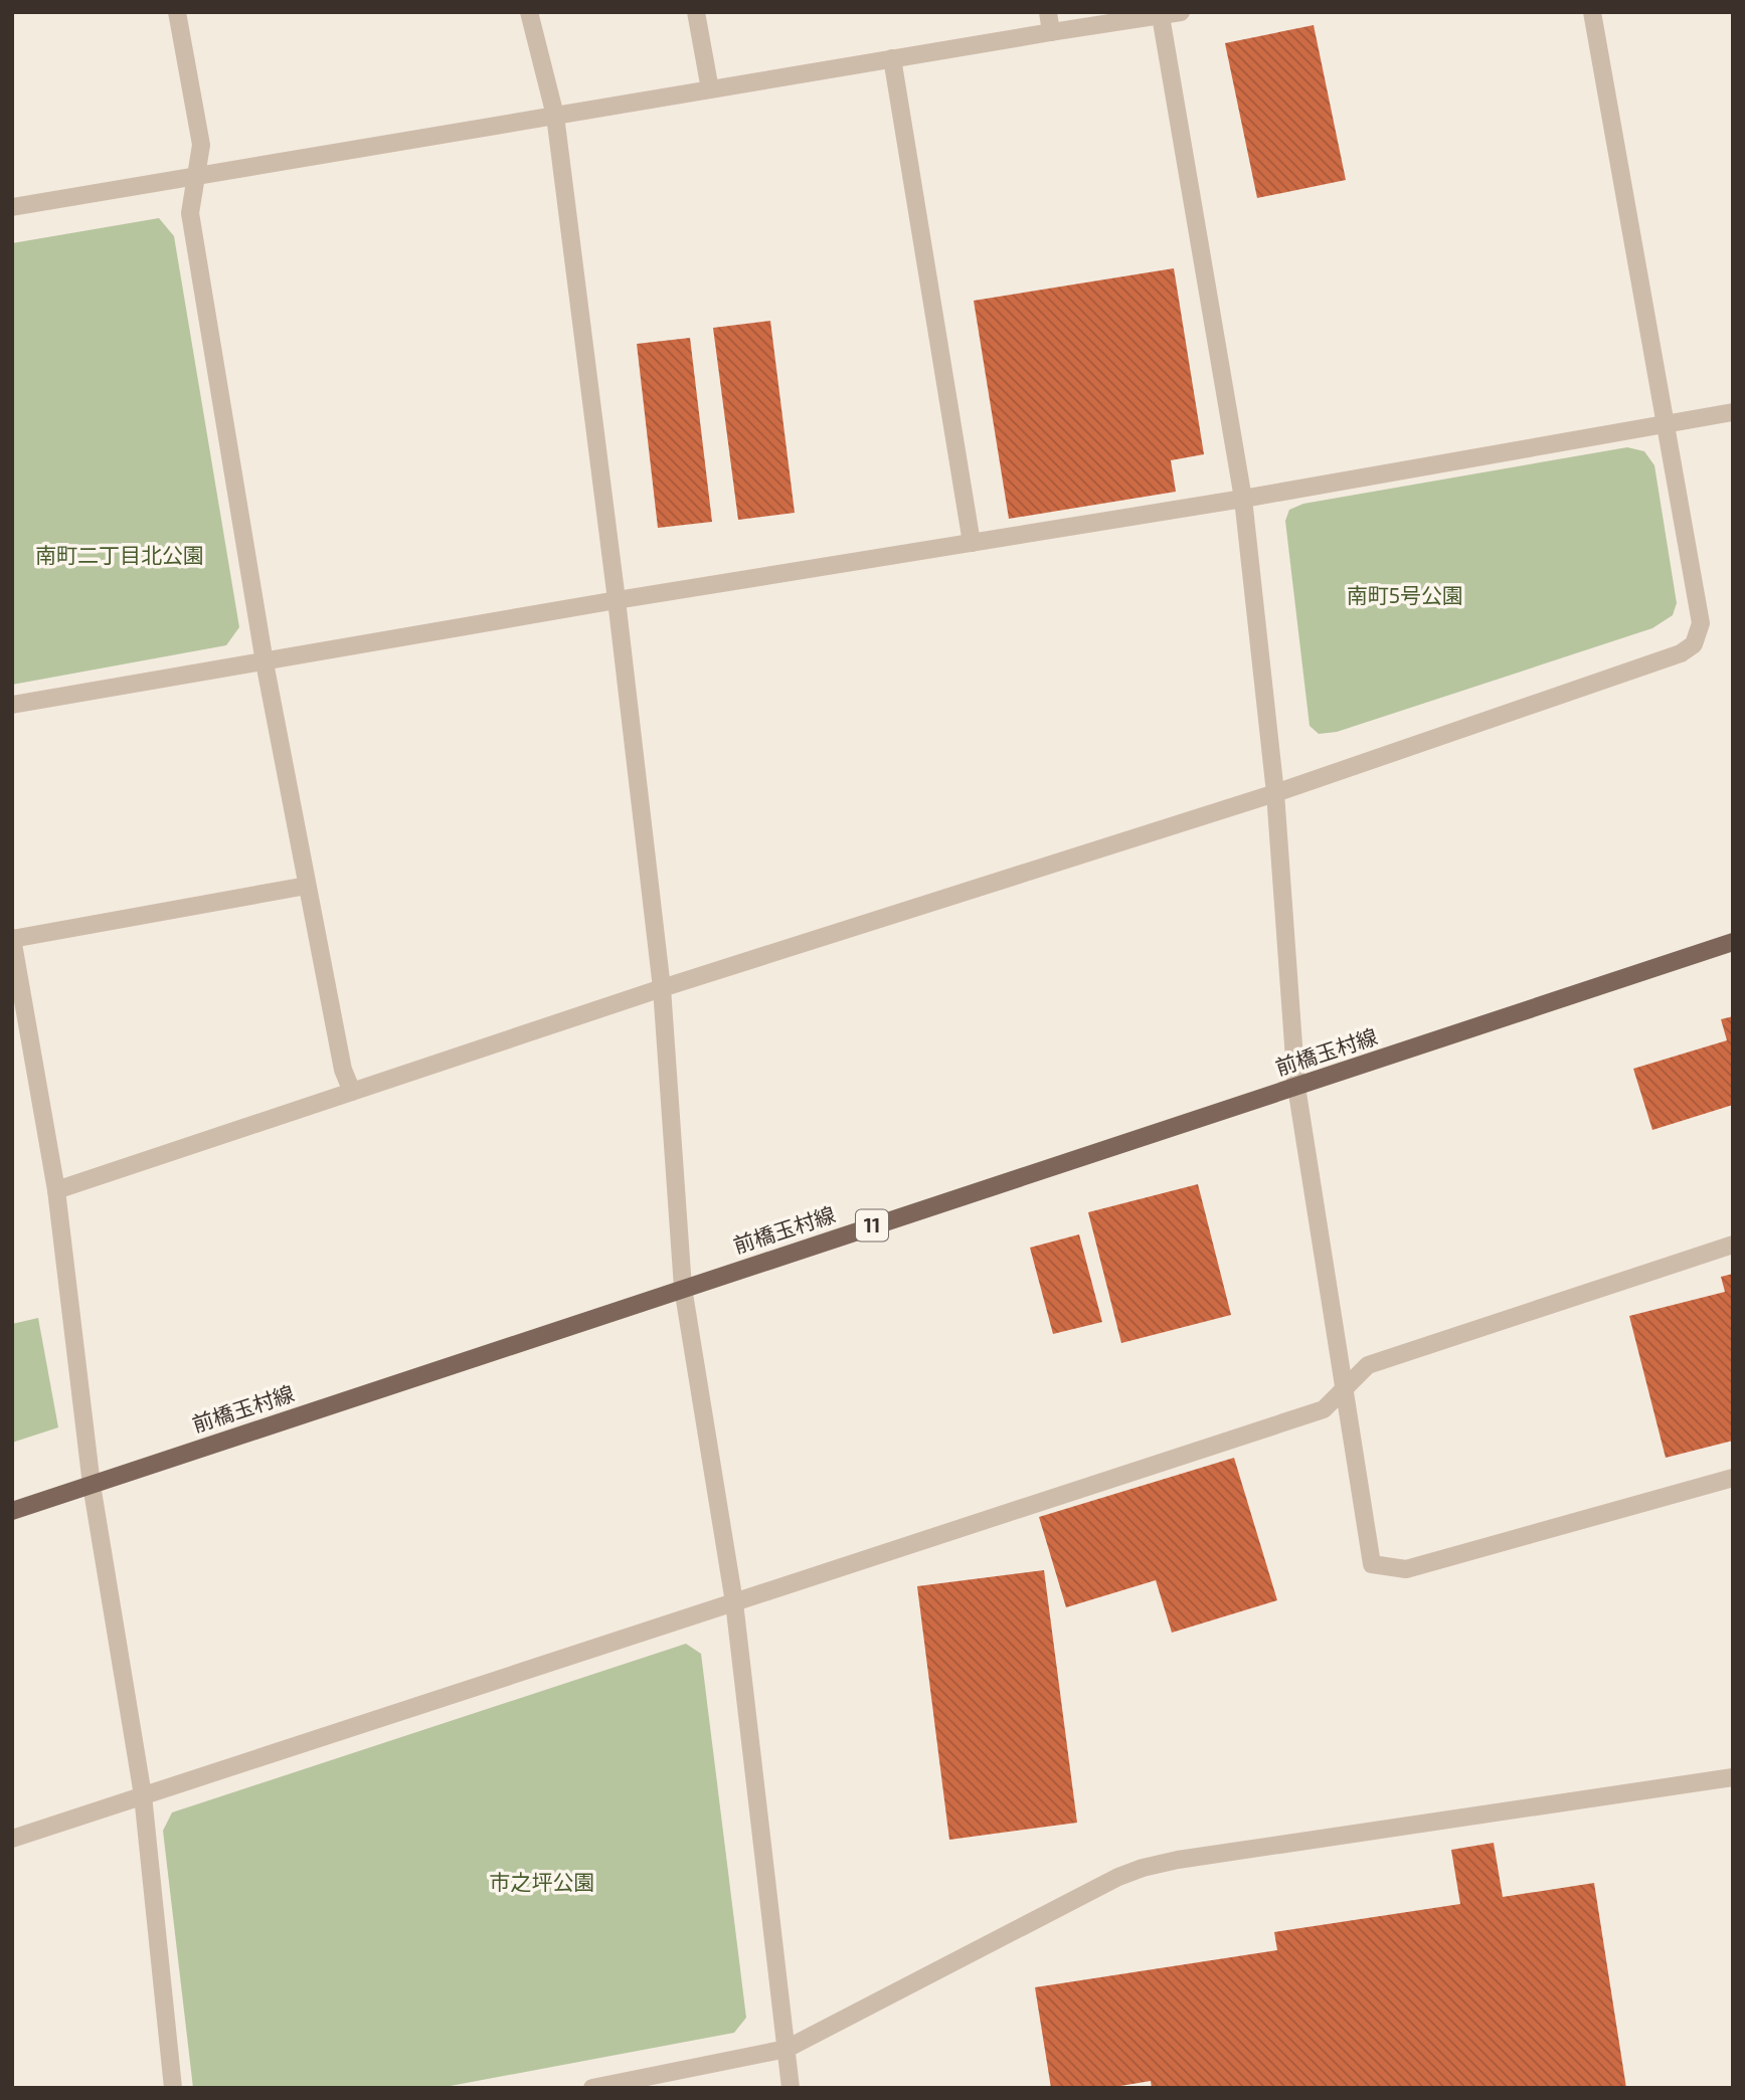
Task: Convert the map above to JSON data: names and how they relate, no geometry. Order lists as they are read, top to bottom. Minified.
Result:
{"streets":{"main road":["前橋玉村線","11"]},"parks":["南町二丁目北公園","南町5号公園","市之坪公園"]}
